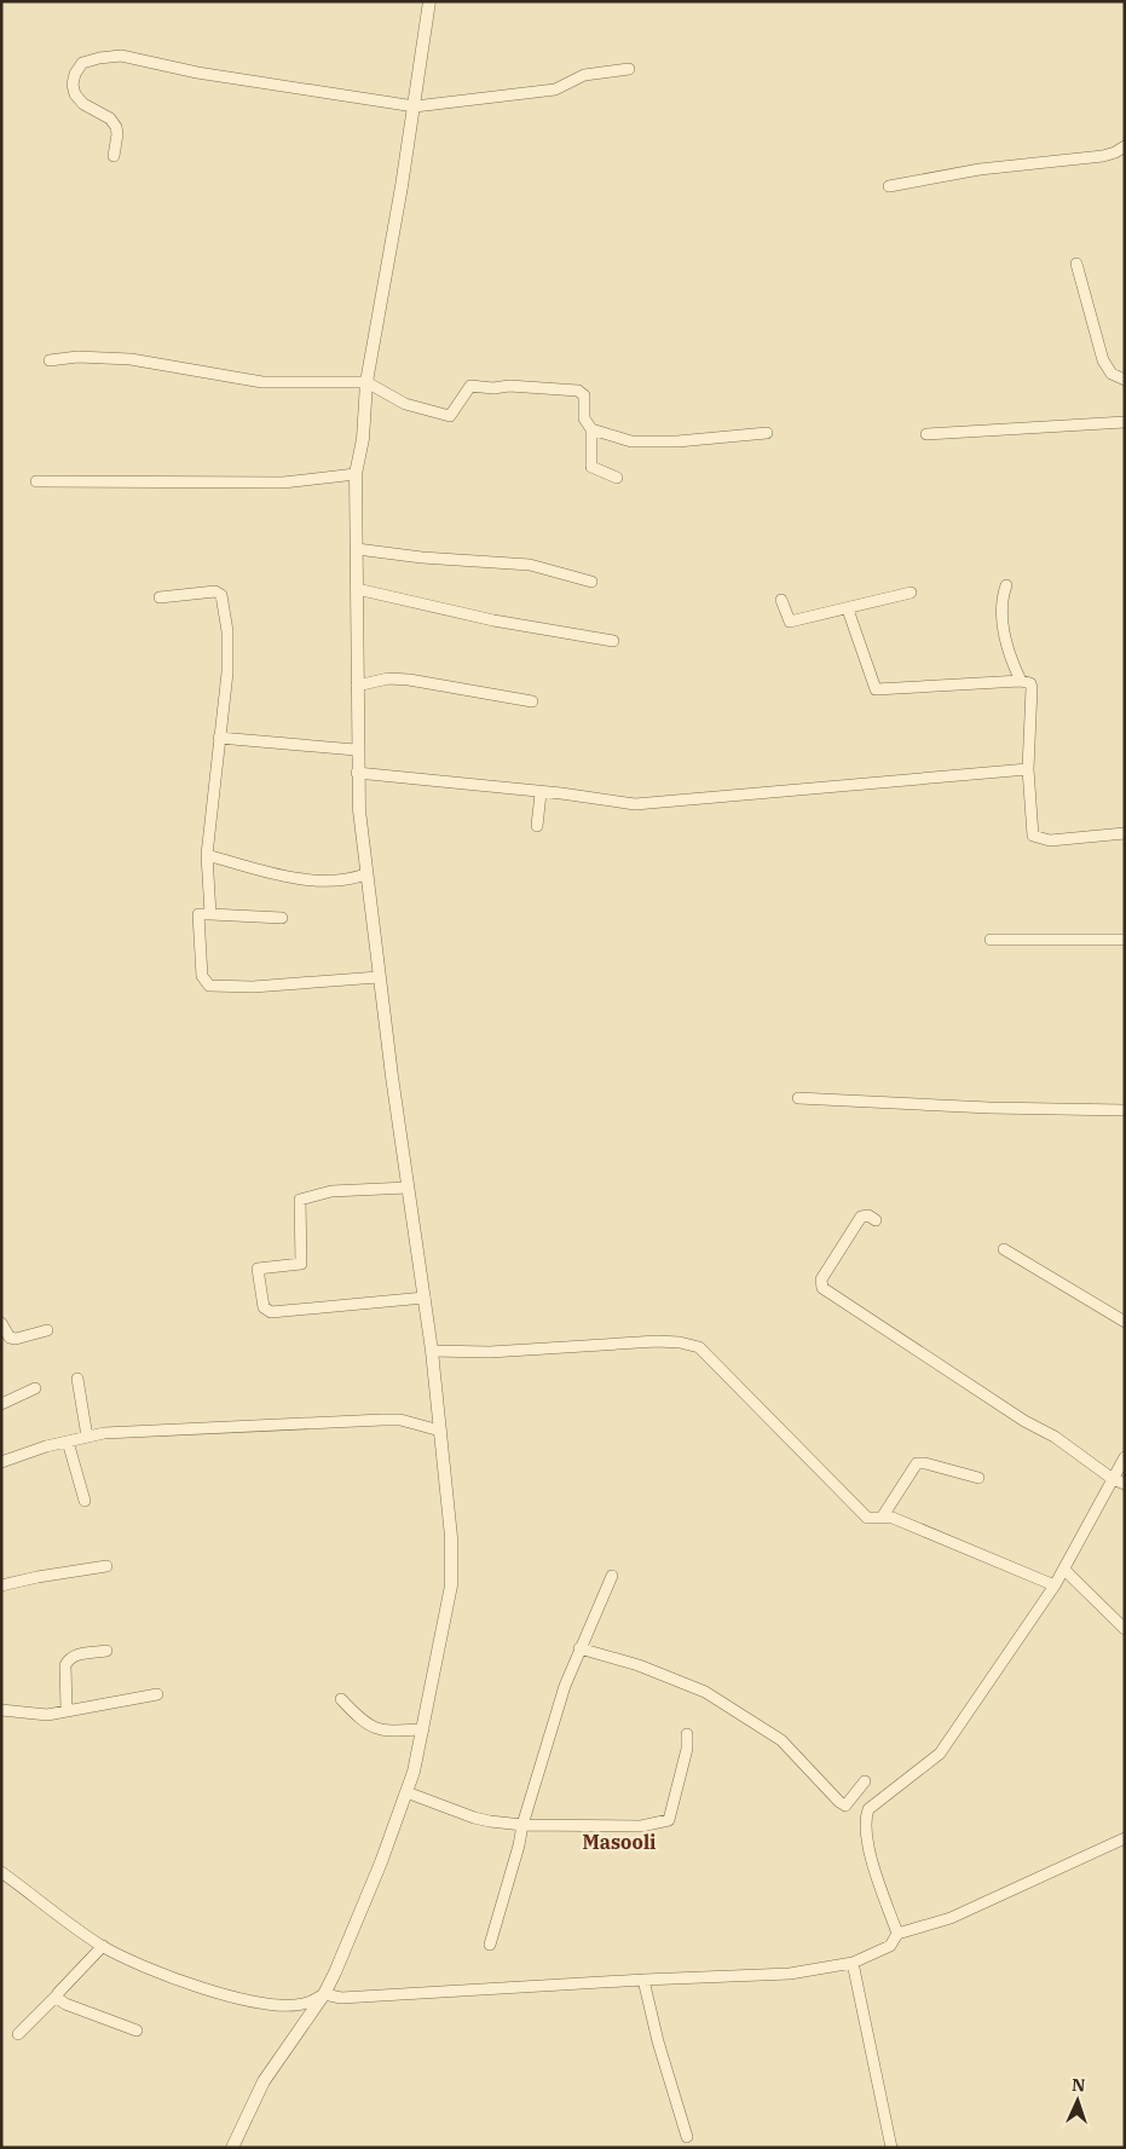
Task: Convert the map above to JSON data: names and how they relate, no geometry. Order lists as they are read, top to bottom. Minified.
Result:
{"districts":["Masooli"],"north":"top"}
